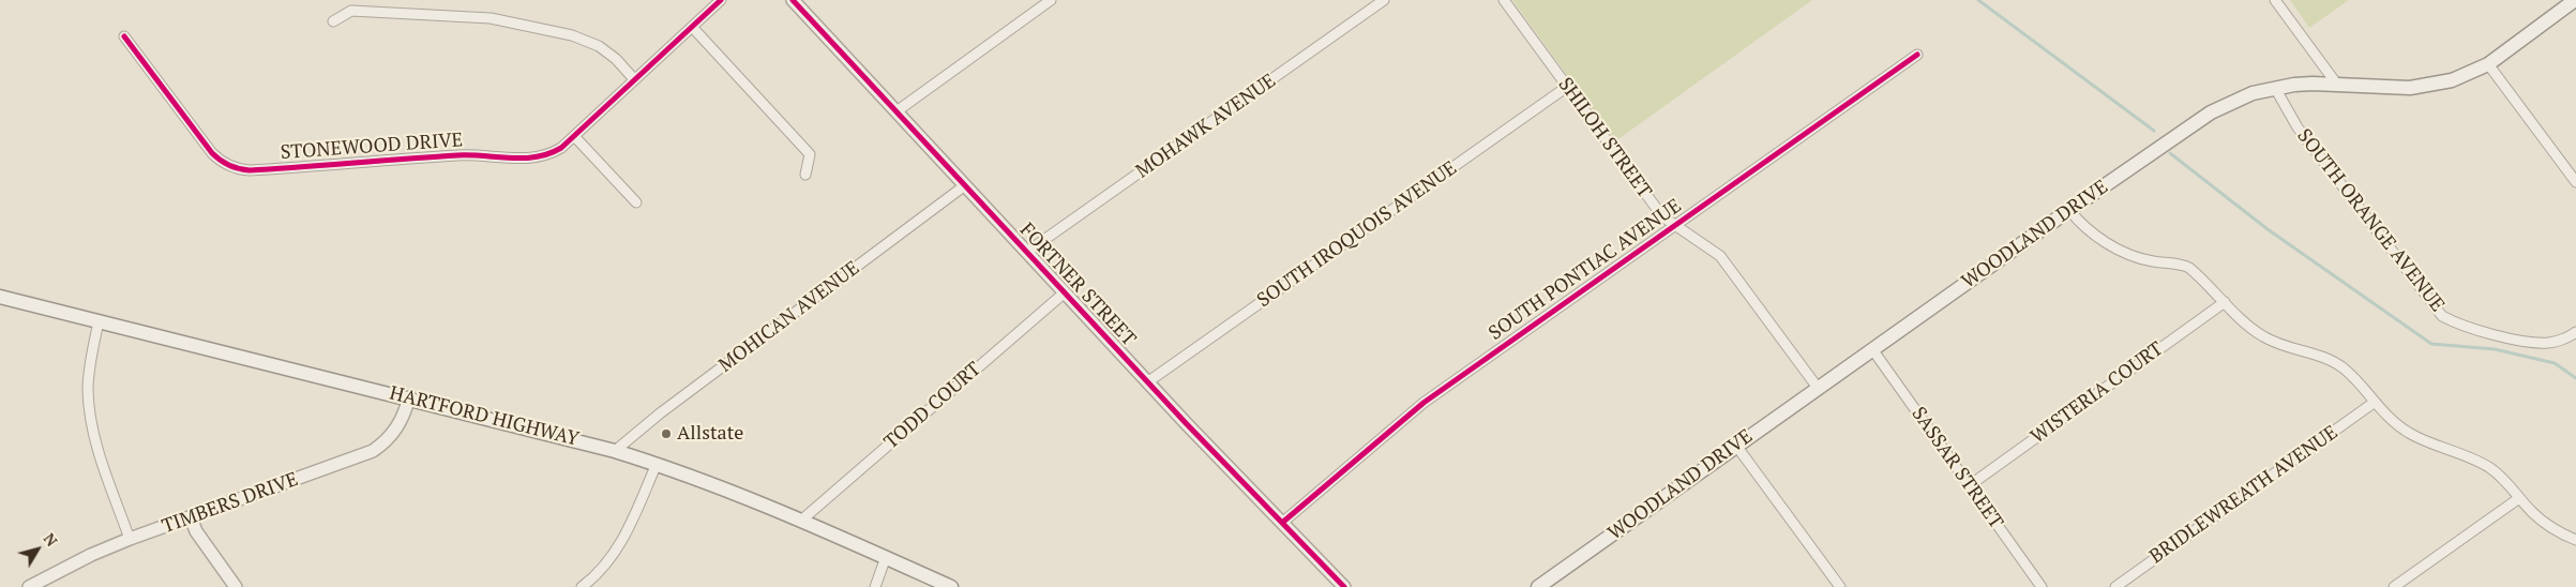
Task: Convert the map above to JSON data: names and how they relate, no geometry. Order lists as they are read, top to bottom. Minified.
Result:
{"streets":{"main road":["WOODLAND DRIVE","HARTFORD HIGHWAY"],"street":["MOHAWK AVENUE","SHILOH STREET","STONEWOOD DRIVE","SOUTH ORANGE AVENUE","SOUTH IROQUOIS AVENUE","SOUTH PONTIAC AVENUE","FORTNER STREET","MOHICAN AVENUE","WISTERIA COURT","TODD COURT","SASSAR STREET","BRIDLEWREATH AVENUE","TIMBERS DRIVE"]},"crossings":[["MOHAWK AVENUE","FORTNER STREET"],["SHILOH STREET","SOUTH IROQUOIS AVENUE"],["SHILOH STREET","WOODLAND DRIVE"],["SHILOH STREET","SOUTH PONTIAC AVENUE"],["SOUTH ORANGE AVENUE","WOODLAND DRIVE"],["SOUTH IROQUOIS AVENUE","FORTNER STREET"],["WOODLAND DRIVE","SASSAR STREET"],["SOUTH PONTIAC AVENUE","FORTNER STREET"],["FORTNER STREET","MOHICAN AVENUE"],["FORTNER STREET","TODD COURT"],["MOHICAN AVENUE","HARTFORD HIGHWAY"],["WISTERIA COURT","SASSAR STREET"],["TODD COURT","HARTFORD HIGHWAY"],["HARTFORD HIGHWAY","TIMBERS DRIVE"]],"places":["Allstate"],"north":"top right"}
